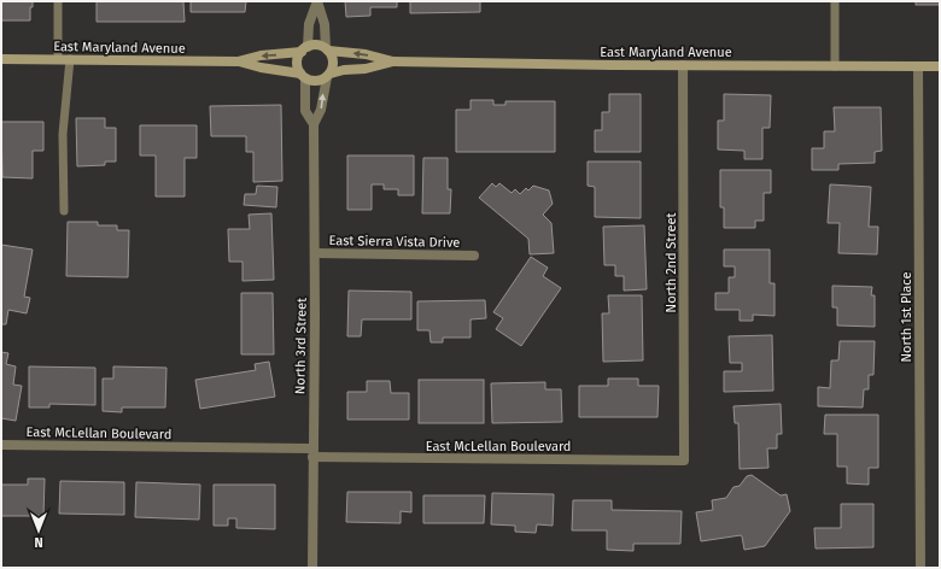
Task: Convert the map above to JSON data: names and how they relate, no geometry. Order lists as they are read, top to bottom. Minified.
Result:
{"streets":{"street":["East Maryland Avenue","East Sierra Vista Drive","North 2nd Street","North 1st Place","North 3rd Street","East McLellan Boulevard"]},"crossings":[["East Maryland Avenue","North 2nd Street"],["East Maryland Avenue","North 1st Place"],["East Maryland Avenue","North 3rd Street"],["East Sierra Vista Drive","North 3rd Street"],["North 2nd Street","East McLellan Boulevard"],["North 3rd Street","East McLellan Boulevard"]],"north":"bottom"}
